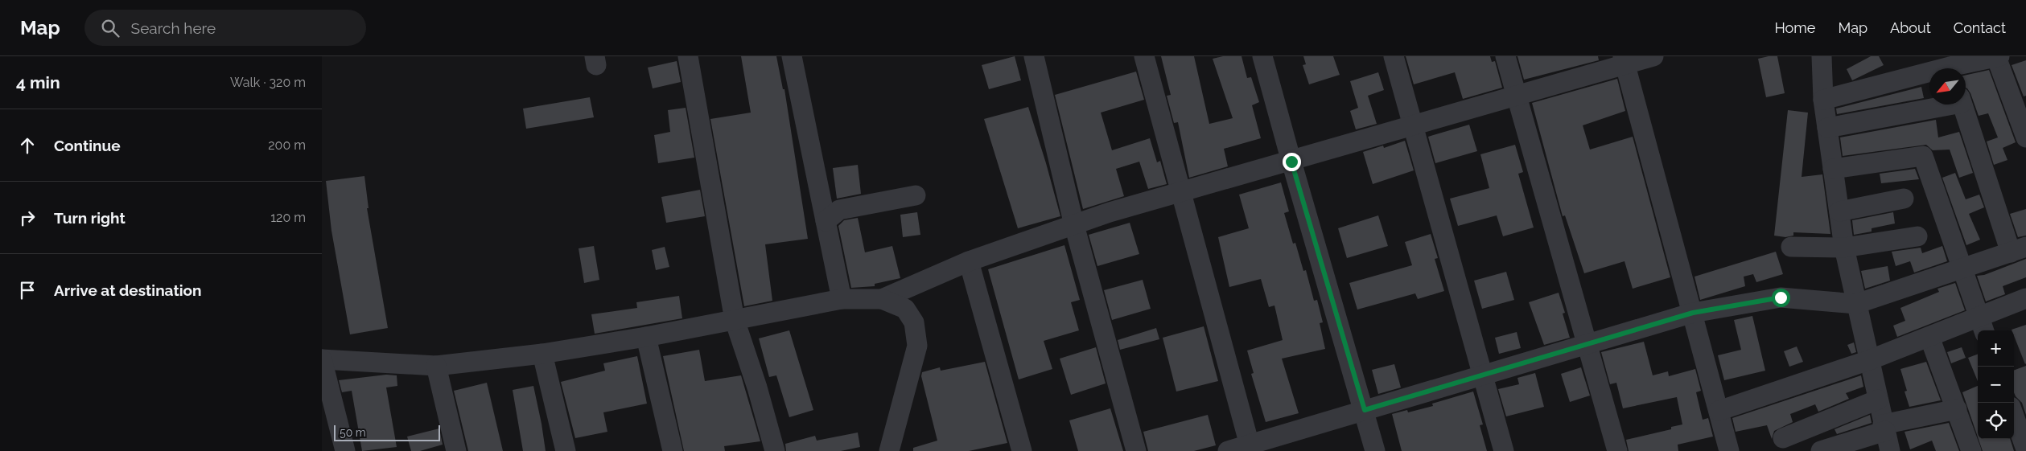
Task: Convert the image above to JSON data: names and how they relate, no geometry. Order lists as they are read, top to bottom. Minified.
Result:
{"scale_bar":"50 m","north":"bottom left","page":{"header":"Map","search":"Search here","nav":["Home","Map","About","Contact"],"heading":["4 min","Walk · 320 m"],"list":[["Continue","200 m"],["Turn right","120 m"],"Arrive at destination"],"map_buttons":["+","−"],"scale":"50 m"}}
